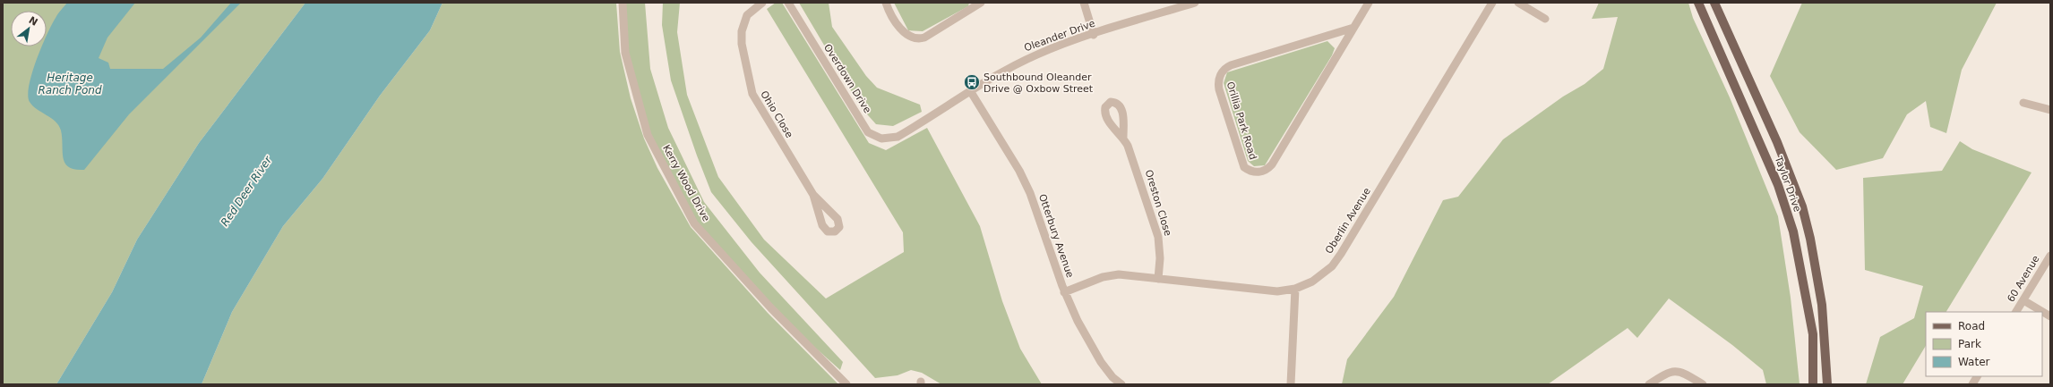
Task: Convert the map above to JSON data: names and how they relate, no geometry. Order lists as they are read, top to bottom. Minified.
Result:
{"streets":{"main road":["Taylor Drive"],"street":["Oleander Drive","Overdown Drive","Ohio Close","Orillia Park Road","Kerry Wood Drive","Oreston Close","Oberlin Avenue","Otterbury Avenue","60 Avenue"]},"crossings":[["Oleander Drive","Overdown Drive"],["Oleander Drive","Otterbury Avenue"],["Oreston Close","Oberlin Avenue"],["Oberlin Avenue","Otterbury Avenue"]],"water":["Heritage Ranch Pond","Red Deer River"],"places":{"bus stop":["Southbound Oleander Drive @ Oxbow Street"]},"legend":["Road","Park","Water"],"north":"top right"}
